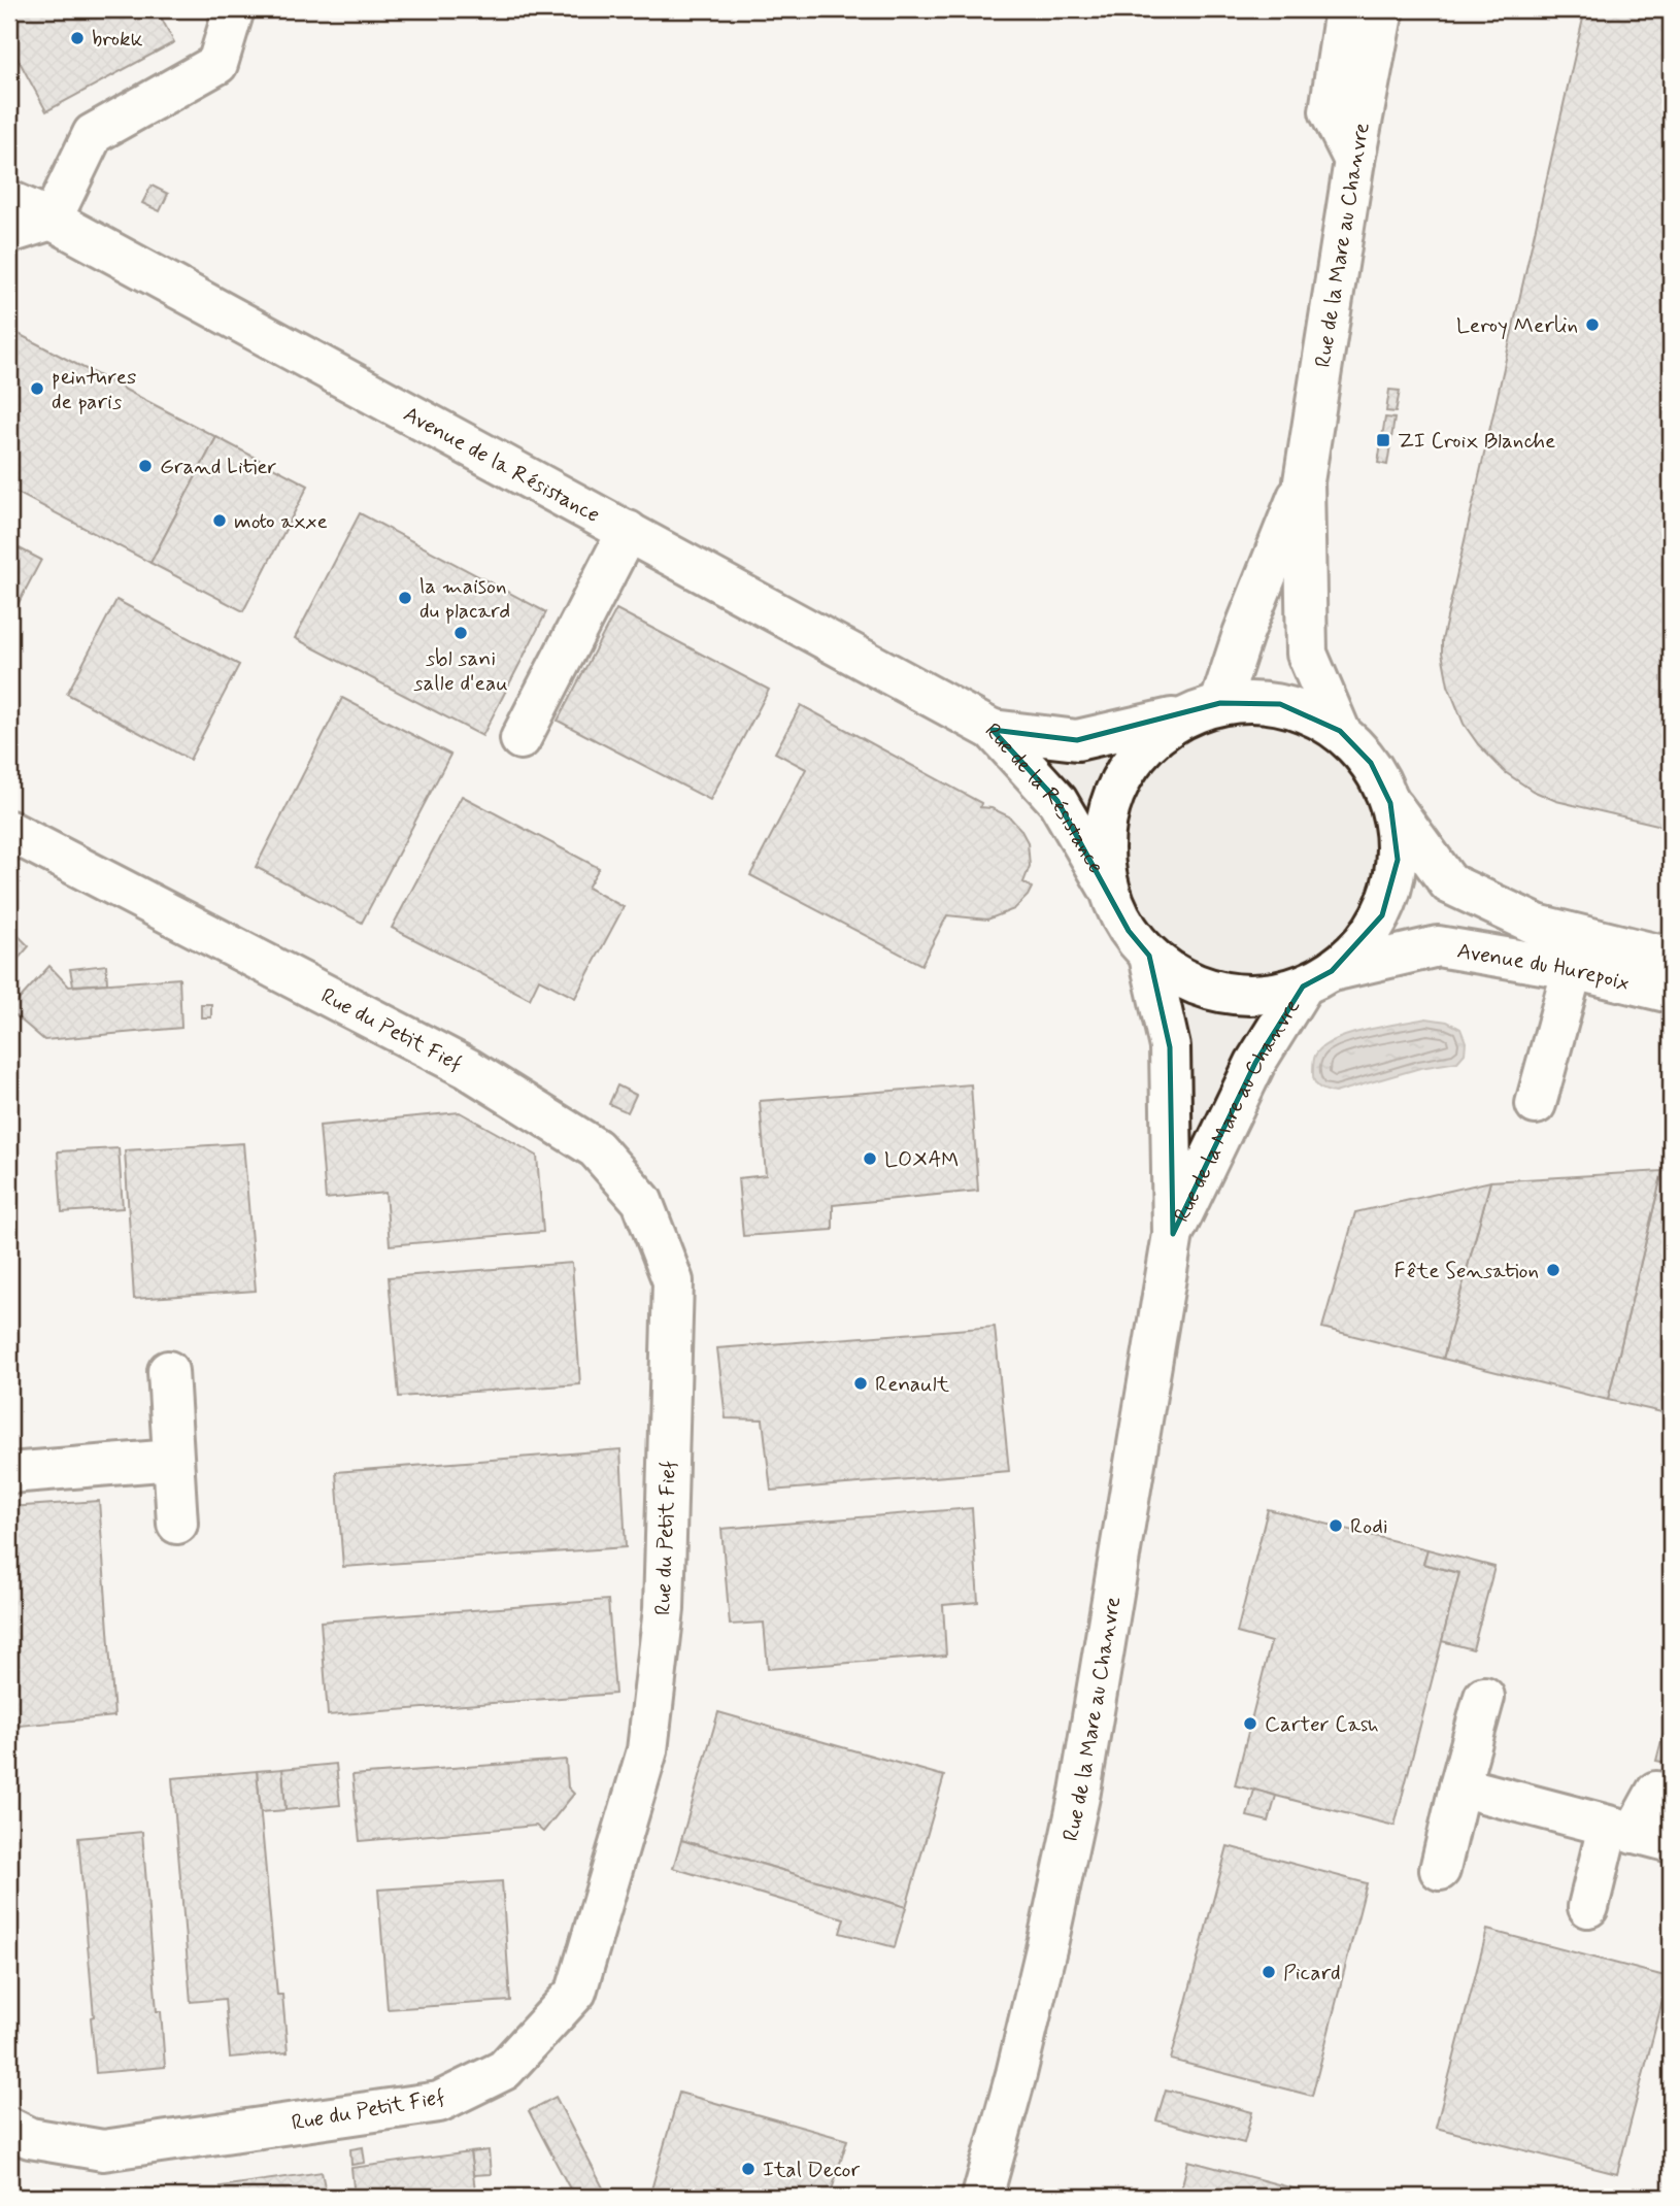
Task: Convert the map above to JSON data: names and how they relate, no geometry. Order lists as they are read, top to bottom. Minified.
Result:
{"streets":{"street":["Rue de la Mare au Chanvre","Avenue de la Résistance","Rue de la Résistance","Avenue du Hurepoix","Rue du Petit Fief"]},"crossings":[["Rue de la Mare au Chanvre","Rue de la Résistance"],["Rue de la Mare au Chanvre","Avenue du Hurepoix"],["Avenue de la Résistance","Rue de la Résistance"],["Rue de la Résistance","Avenue du Hurepoix"]],"places":{"other":["brokk","Leroy Merlin","peintures de paris","Grand Litier","moto axxe","la maison du placard","sbl sani salle d'eau","LOXAM","Fête Sensation","Renault","Rodi","Carter Cash","Picard","Ital Decor"],"transit":["ZI Croix Blanche"]}}
